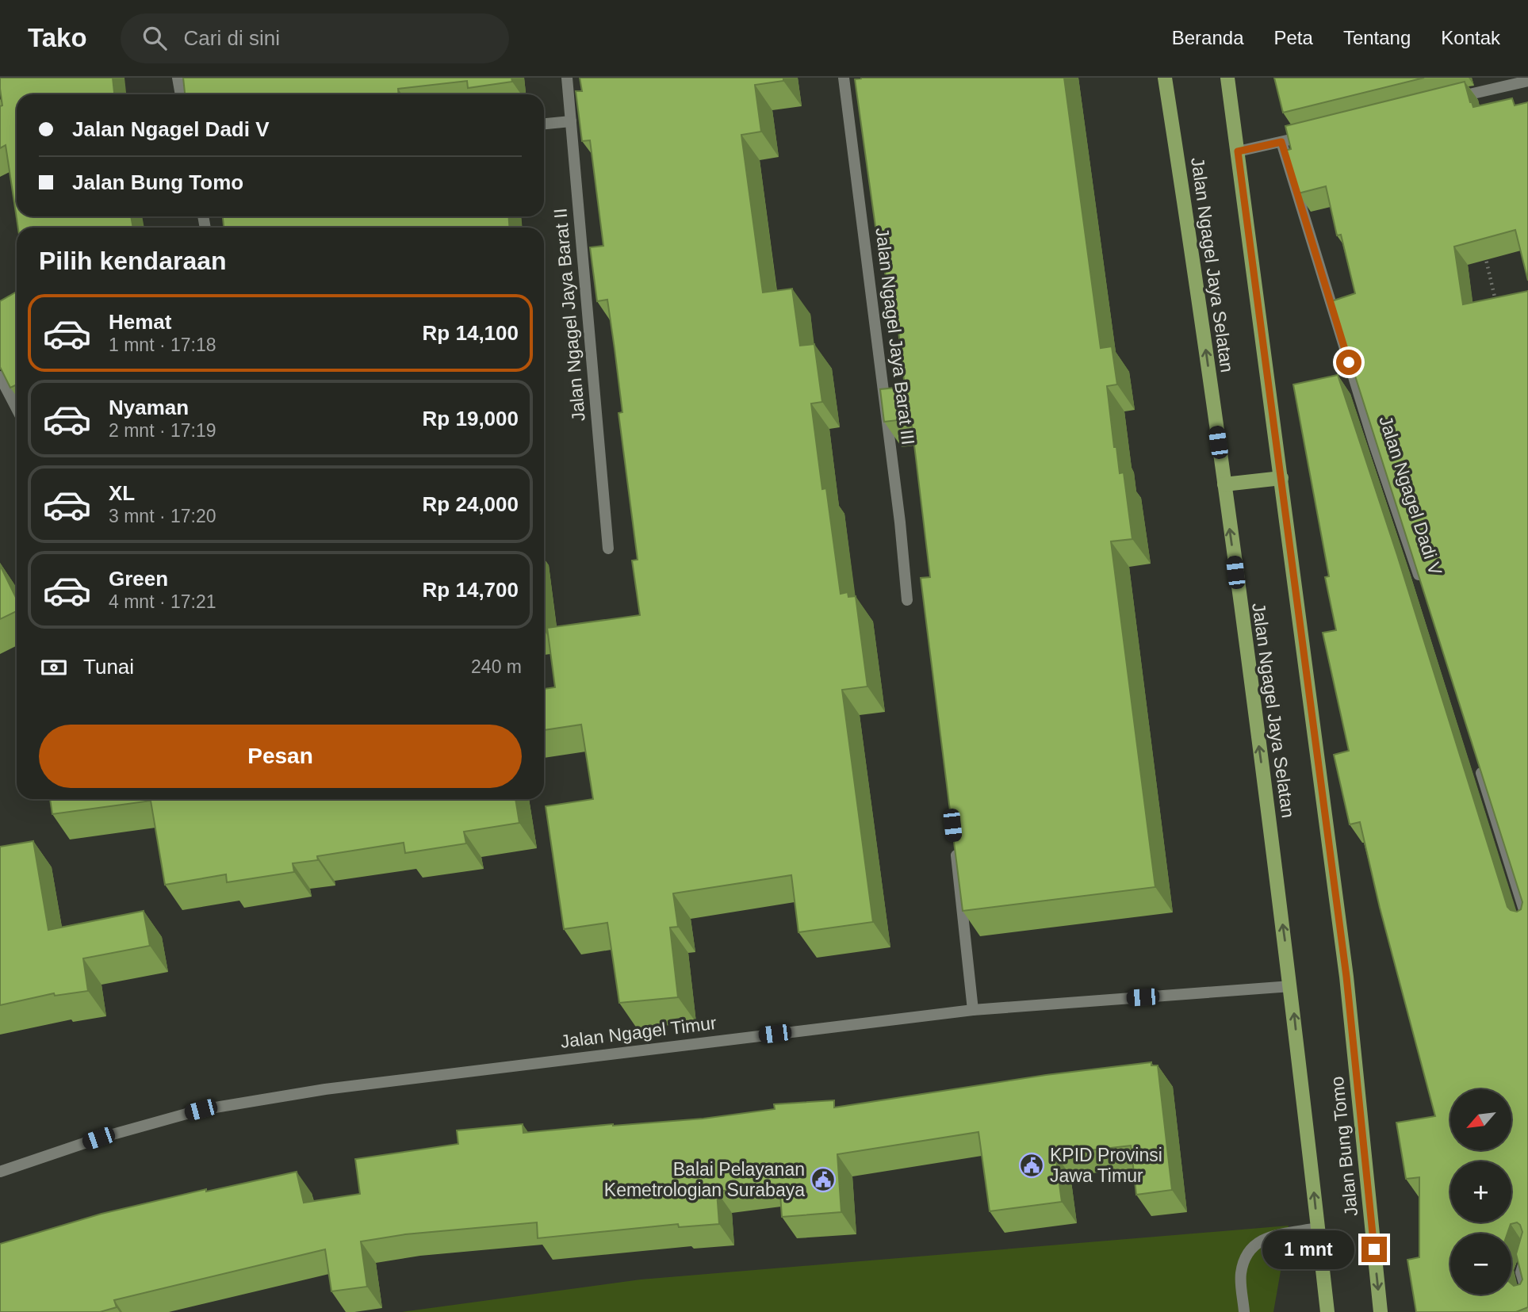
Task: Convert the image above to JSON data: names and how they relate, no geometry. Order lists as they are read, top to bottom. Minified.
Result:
{"streets":{"main road":["Jalan Ngagel Jaya Selatan","Jalan Bung Tomo"],"street":["Jalan Ngagel Jaya Barat II","Jalan Ngagel Jaya Barat III","Jalan Ngagel Dadi V","Jalan Ngagel Timur"]},"crossings":[["Jalan Ngagel Jaya Selatan","Jalan Ngagel Timur"],["Jalan Ngagel Jaya Selatan","Jalan Bung Tomo"],["Jalan Ngagel Timur","Jalan Bung Tomo"]],"places":{"public building":["KPID Provinsi Jawa Timur","Balai Pelayanan Kemetrologian Surabaya"]},"north":"bottom left","page":{"header":"Tako","search":"Cari di sini","nav":["Beranda","Peta","Tentang","Kontak"],"banner":["Jalan Ngagel Dadi V","Jalan Bung Tomo"],"heading":"Pilih kendaraan","list":[{"name":"Hemat","note":"1 mnt · 17:18","value":"Rp 14,100"},{"name":"Nyaman","note":"2 mnt · 17:19","value":"Rp 19,000"},{"name":"XL","note":"3 mnt · 17:20","value":"Rp 24,000"},{"name":"Green","note":"4 mnt · 17:21","value":"Rp 14,700"}],"pay":["Tunai","240 m"],"buttons":"Pesan","map_buttons":["+","−"],"bubble":"1 mnt"}}
